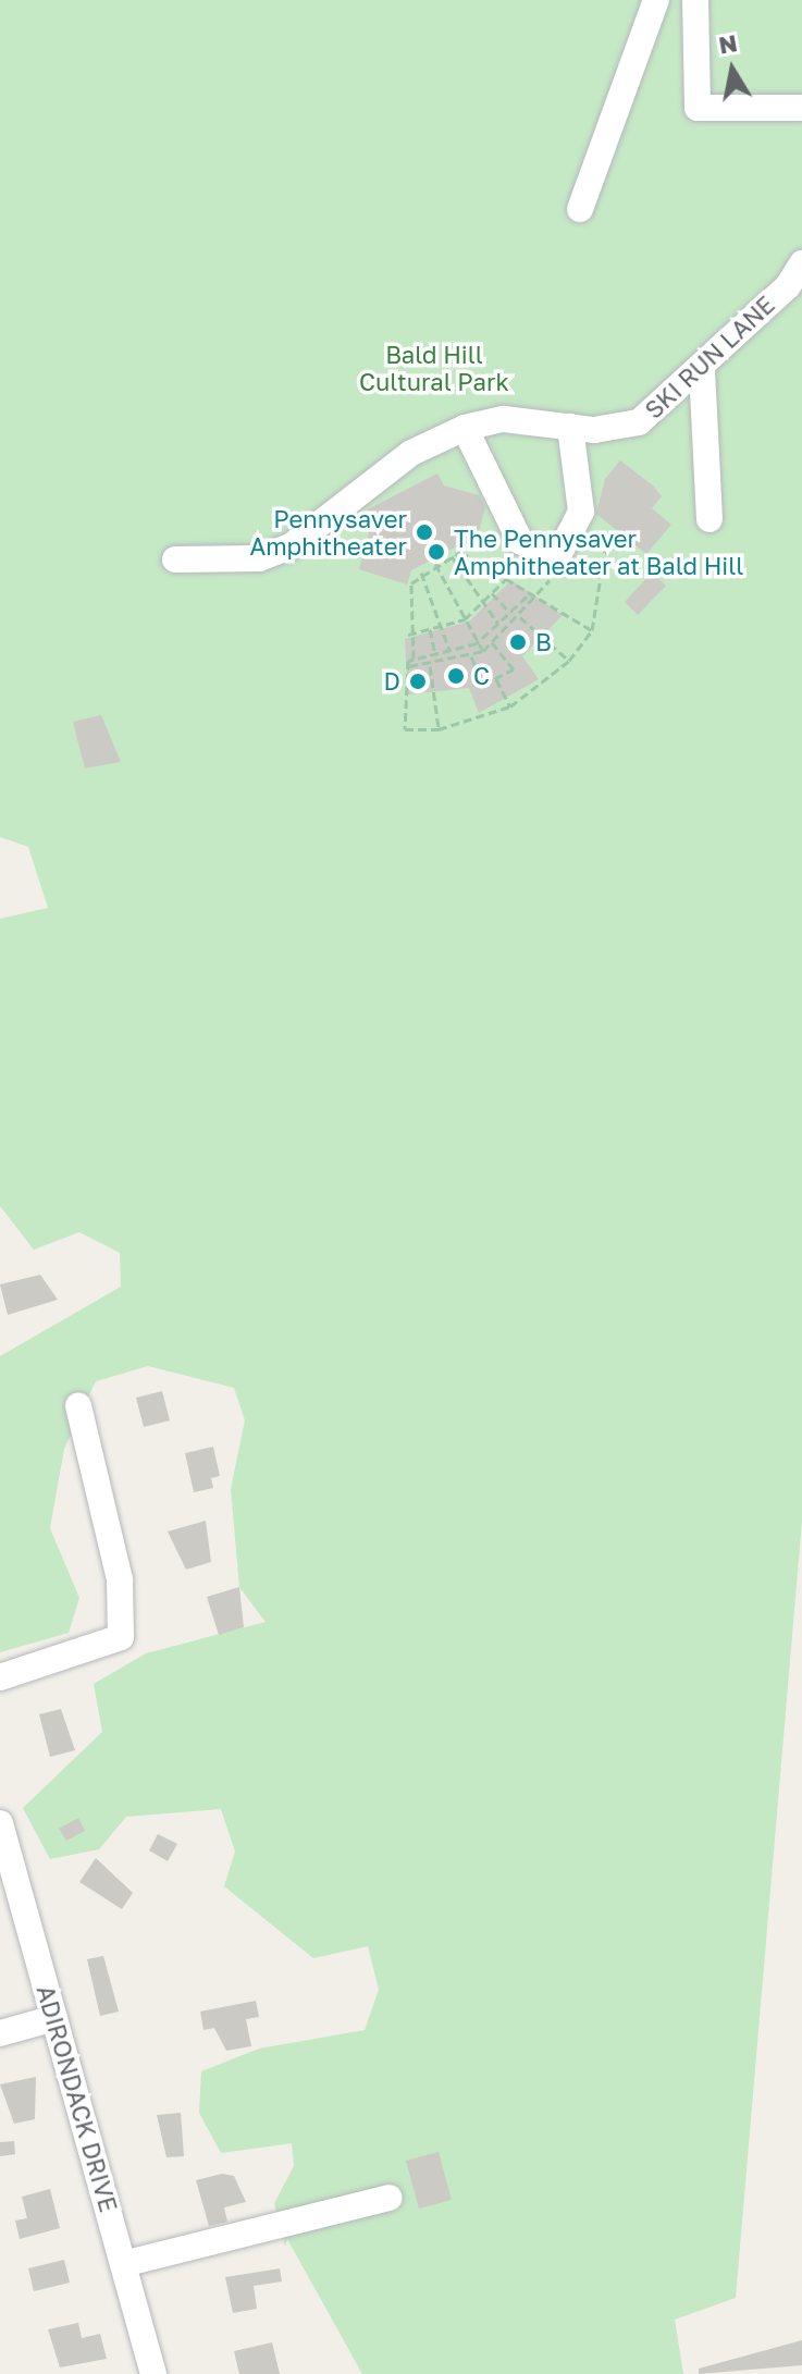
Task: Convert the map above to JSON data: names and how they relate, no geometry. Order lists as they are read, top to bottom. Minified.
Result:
{"streets":{"street":["SKI RUN LANE","ADIRONDACK DRIVE"]},"parks":["Bald Hill Cultural Park"],"places":["Pennysaver Amphitheater","The Pennysaver Amphitheater at Bald Hill","B","C","D"],"north":"top"}
